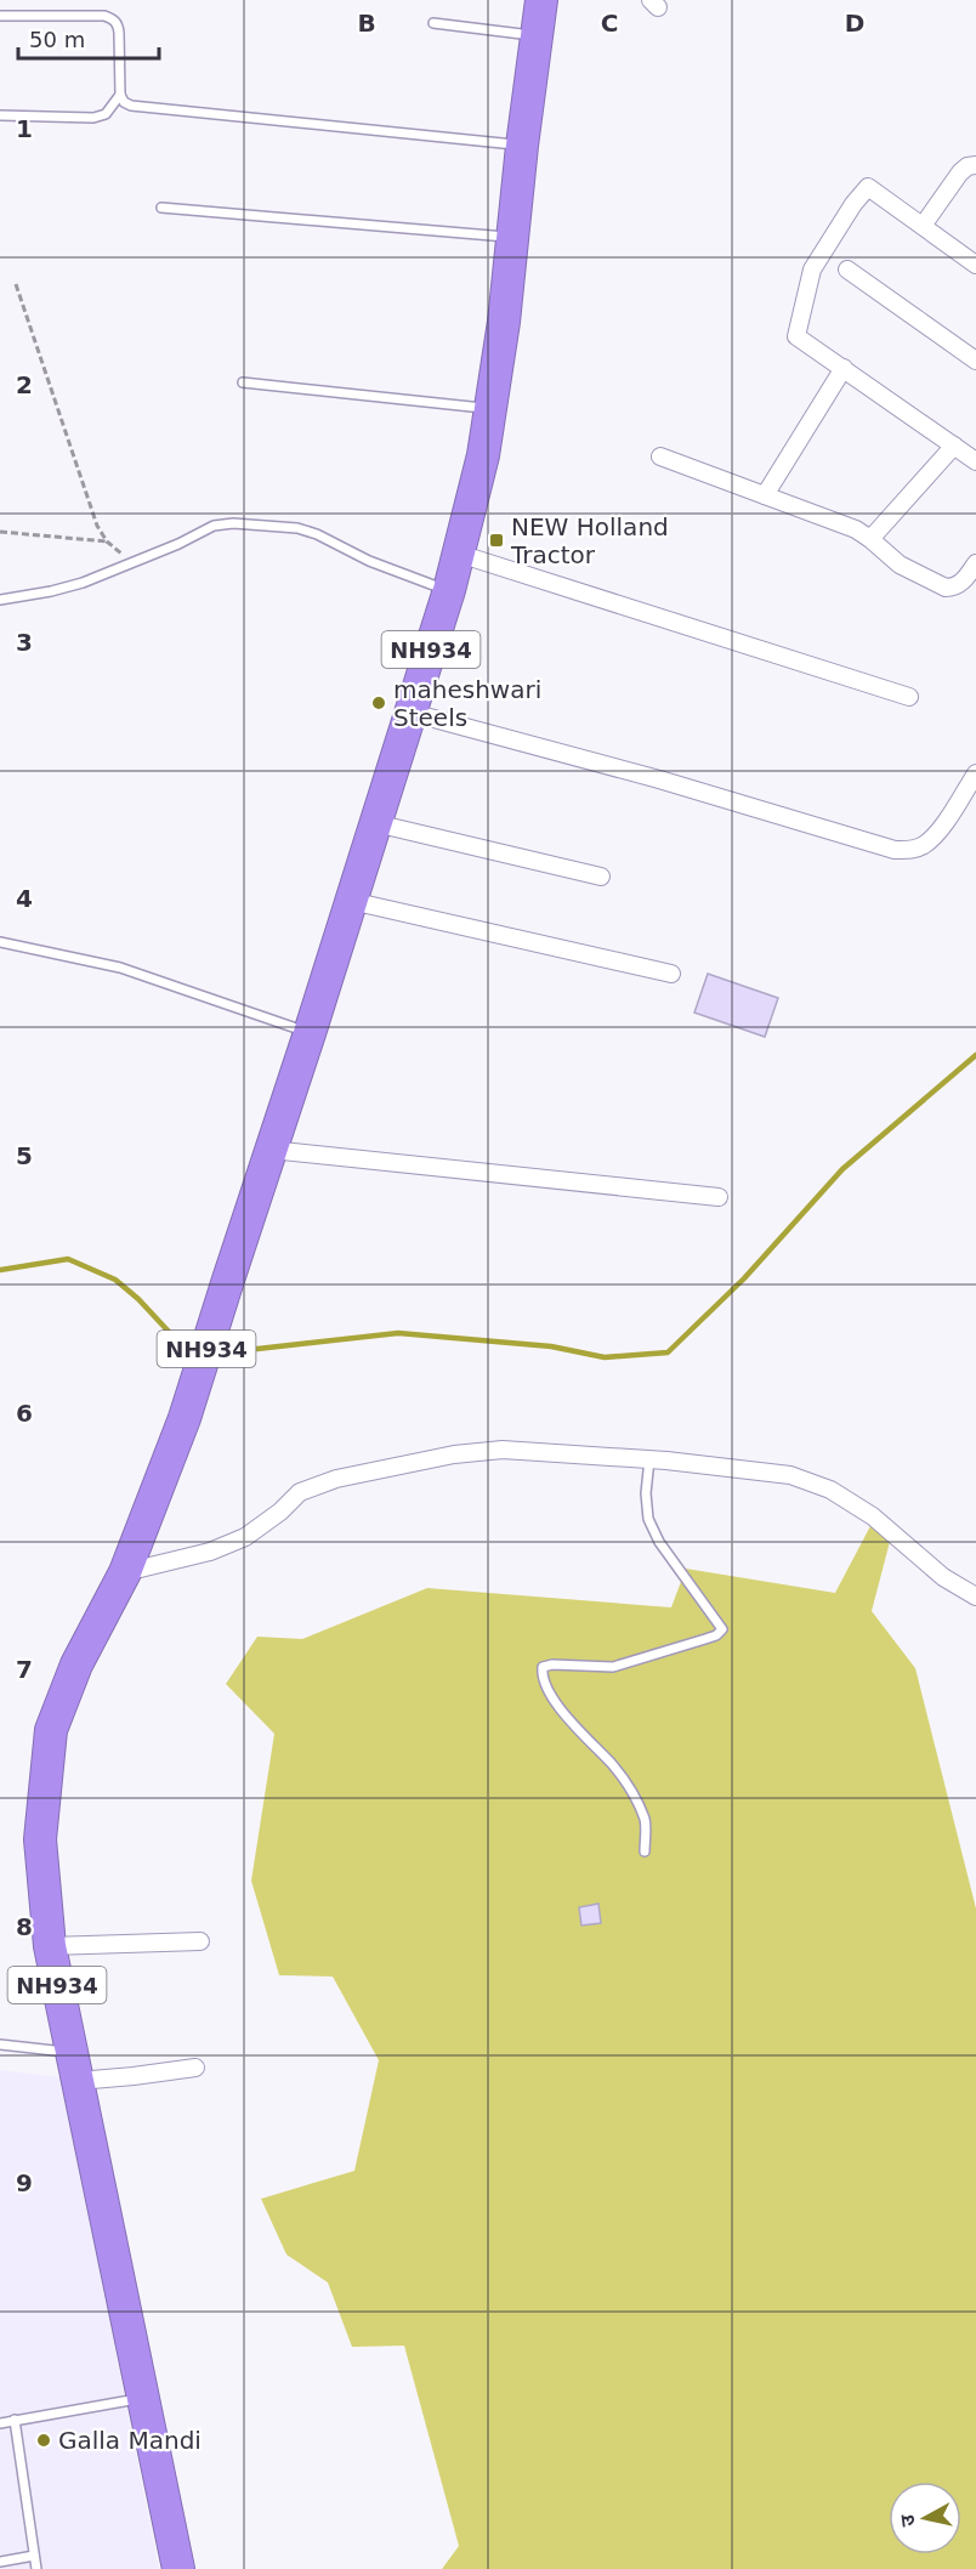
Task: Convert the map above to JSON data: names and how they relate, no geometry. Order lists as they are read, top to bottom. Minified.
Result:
{"streets":{"highway":["NH934"]},"places":{"transit":["NEW Holland Tractor"],"other":["maheshwari Steels","Galla Mandi"]},"scale_bar":"50 m","north":"left","grid":{"columns":["B","C","D"],"rows":["1","2","3","4","5","6","7","8","9"]}}
